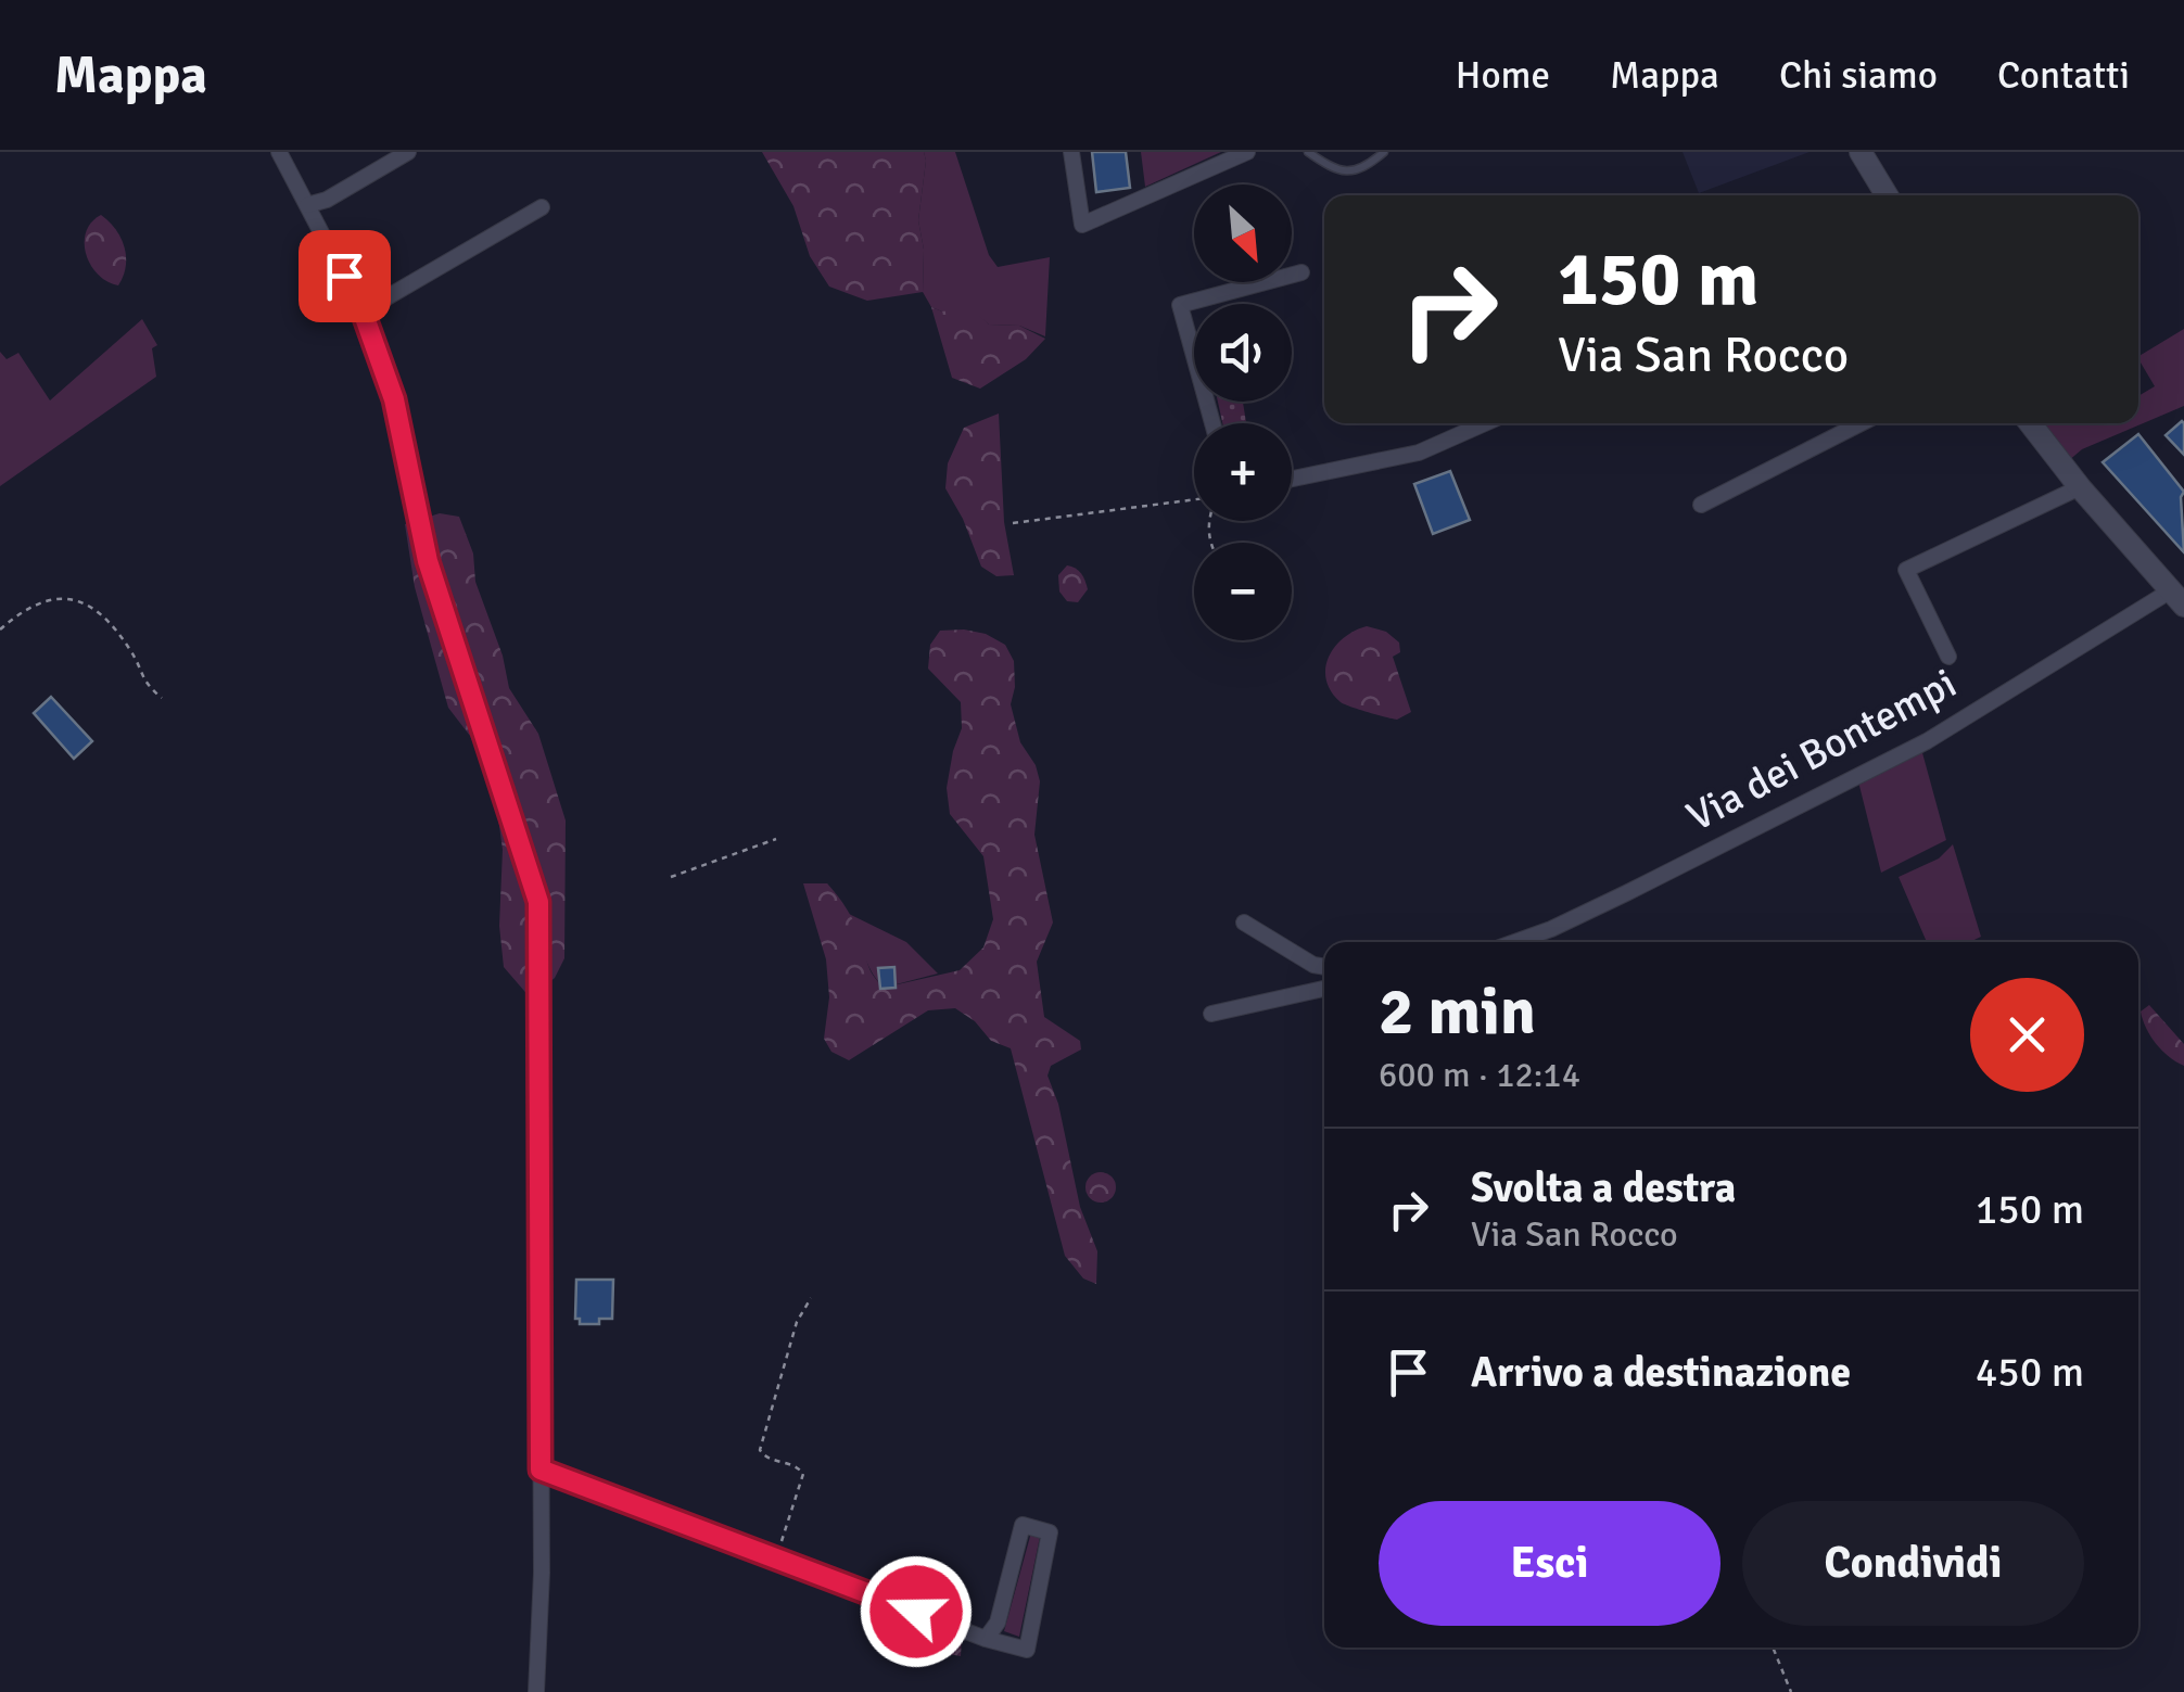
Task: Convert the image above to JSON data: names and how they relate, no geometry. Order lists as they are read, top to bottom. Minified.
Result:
{"streets":{"street":["Via dei Bontempi"]},"north":"bottom right","page":{"header":"Mappa","nav":["Home","Mappa","Chi siamo","Contatti"],"map_buttons":["+","−"],"turn":["150 m","Via San Rocco"],"heading":["2 min","600 m · 12:14"],"list":[{"name":"Svolta a destra","note":"Via San Rocco","value":"150 m"},{"name":"Arrivo a destinazione","value":"450 m"}],"buttons":["Esci","Condividi"]}}
